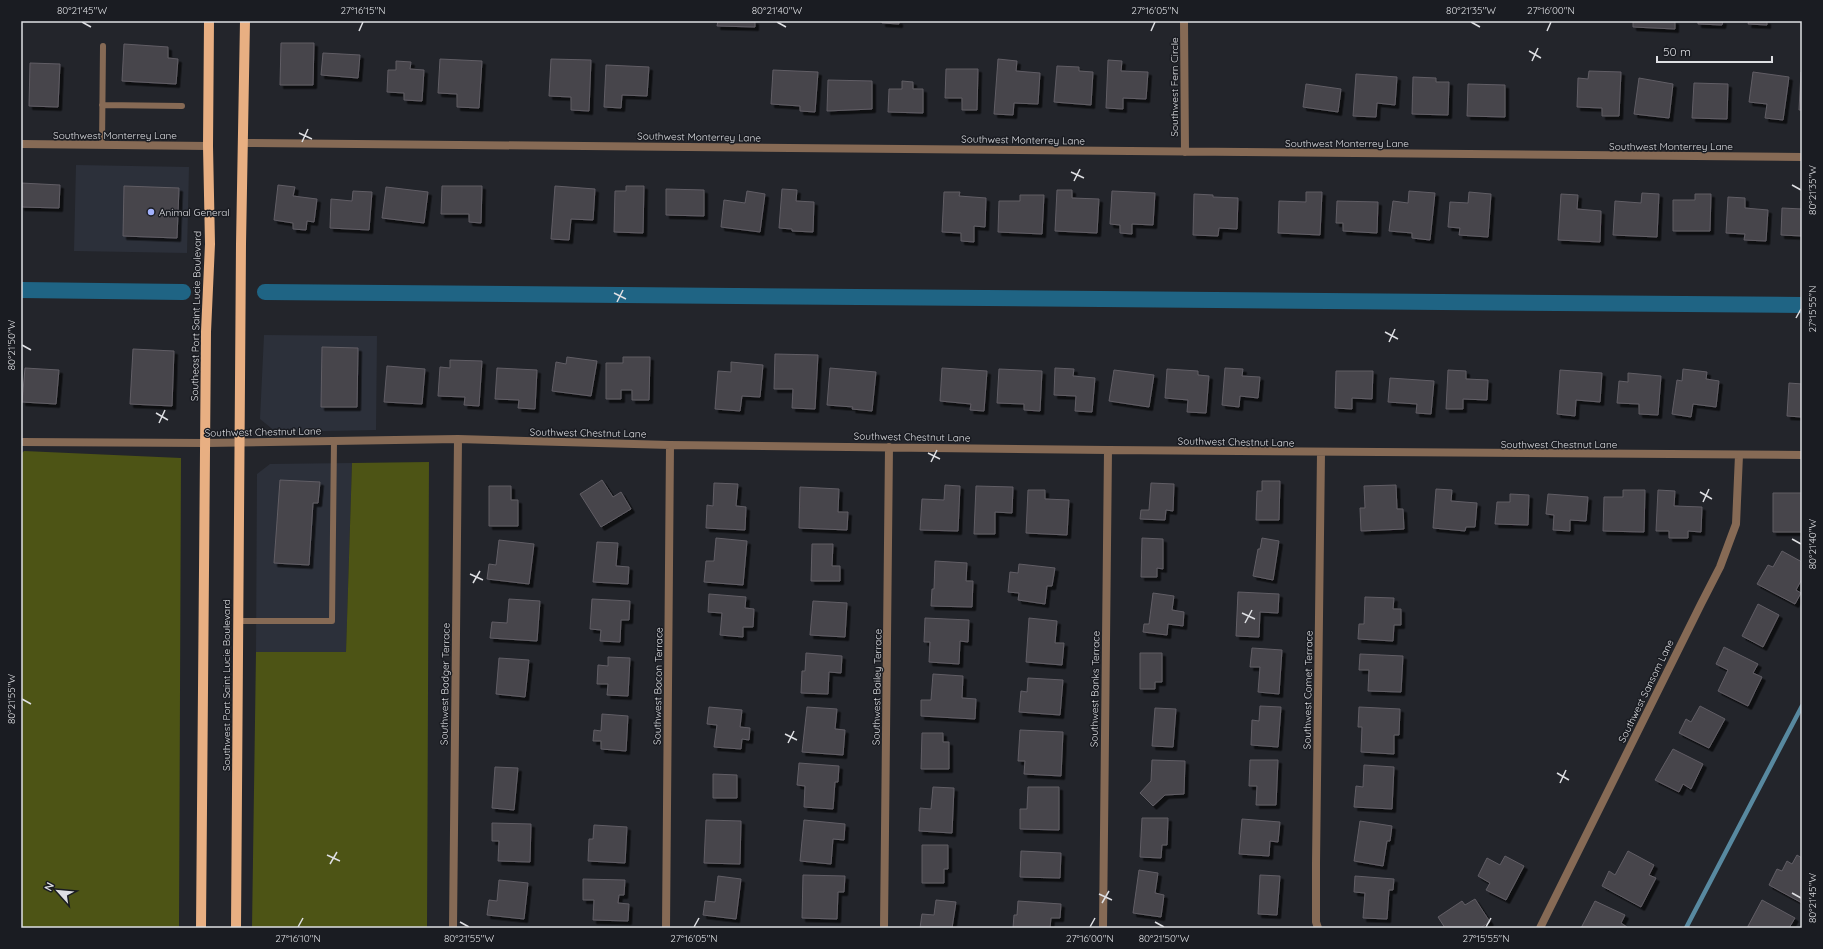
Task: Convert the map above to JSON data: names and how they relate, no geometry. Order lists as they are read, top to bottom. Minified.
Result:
{"streets":{"main road":["Southeast Port Saint Lucie Boulevard","Southwest Port Saint Lucie Boulevard"],"street":["Southwest Fern Circle","Southwest Monterrey Lane","Southwest Chestnut Lane","Southwest Badger Terrace","Southwest Bacon Terrace","Southwest Bailey Terrace","Southwest Banks Terrace","Southwest Comet Terrace","Southwest Sansom Lane"]},"crossings":[["Southwest Fern Circle","Southwest Monterrey Lane"],["Southwest Monterrey Lane","Southeast Port Saint Lucie Boulevard"],["Southeast Port Saint Lucie Boulevard","Southwest Chestnut Lane"],["Southwest Chestnut Lane","Southwest Badger Terrace"],["Southwest Chestnut Lane","Southwest Port Saint Lucie Boulevard"],["Southwest Chestnut Lane","Southwest Bacon Terrace"],["Southwest Chestnut Lane","Southwest Bailey Terrace"],["Southwest Chestnut Lane","Southwest Banks Terrace"],["Southwest Chestnut Lane","Southwest Comet Terrace"],["Southwest Chestnut Lane","Southwest Sansom Lane"]],"places":["Animal General"],"scale_bar":"50 m","north":"top left","coordinates":["80°21'45\"W","27°16'15\"N","80°21'40\"W","27°16'05\"N","80°21'35\"W","27°16'00\"N","27°15'55\"N","80°21'50\"W","80°21'55\"W","27°16'10\"N"]}
